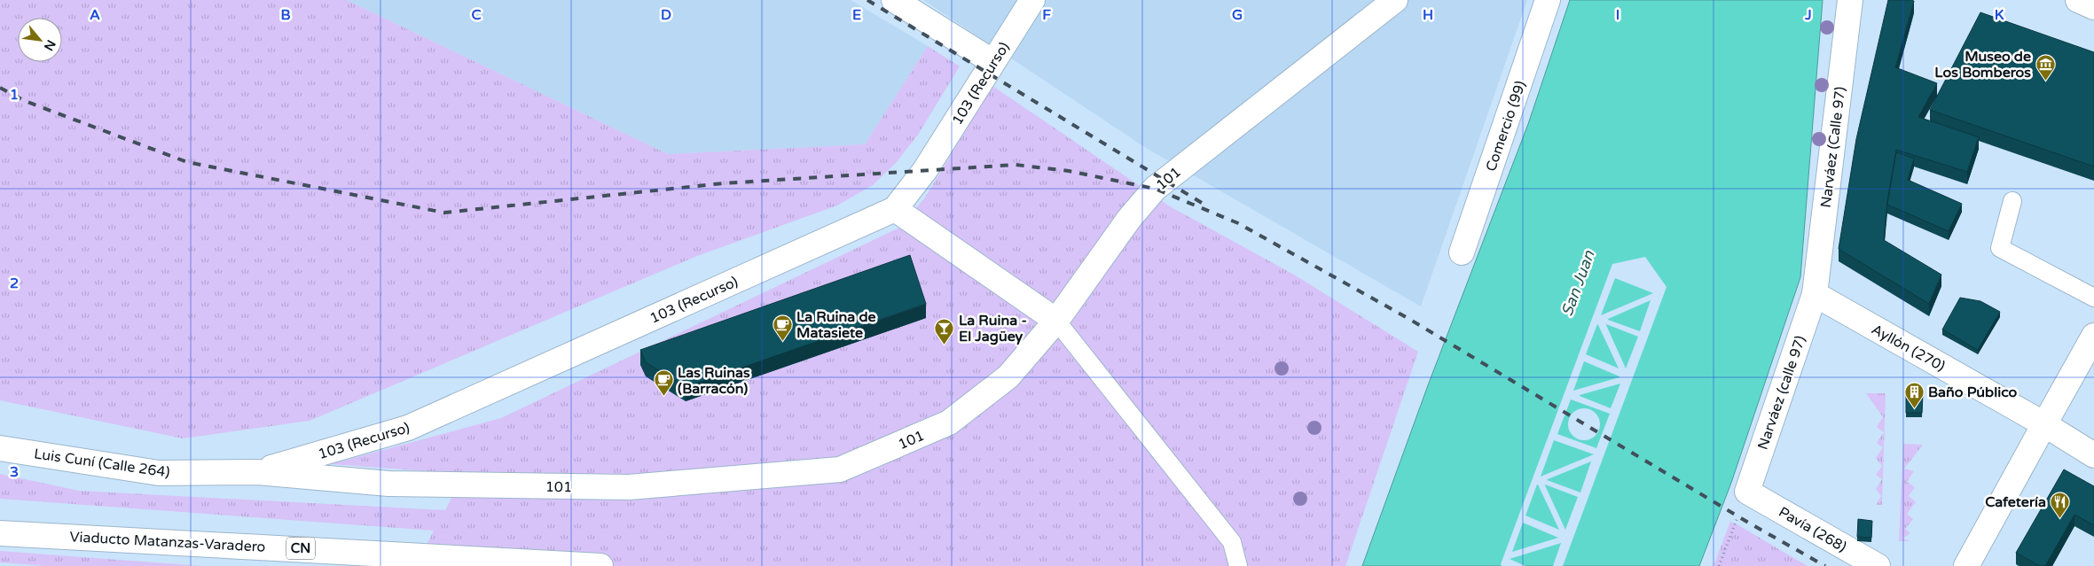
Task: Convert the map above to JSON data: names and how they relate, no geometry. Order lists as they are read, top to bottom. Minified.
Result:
{"streets":{"main road":["103 (Recurso)","Comercio (99)","Narváez (Calle 97)","101","Ayllón (270)","Narváez (calle 97)","Luis Cuní (Calle 264)","Pavía (268)","Viaducto Matanzas-Varadero","CN"]},"crossings":[["103 (Recurso)","101"],["103 (Recurso)","Luis Cuní (Calle 264)"],["Narváez (Calle 97)","Ayllón (270)"],["Narváez (Calle 97)","Narváez (calle 97)"],["101","Luis Cuní (Calle 264)"],["Ayllón (270)","Narváez (calle 97)"],["Narváez (calle 97)","Pavía (268)"]],"water":["San Juan"],"places":{"museum":["Museo de Los Bomberos"],"cafe":["La Ruina de Matasiete","Las Ruinas (Barracón)"],"bar":["La Ruina - El Jagüey"],"building":["Baño Público"],"restaurant":["Cafetería"]},"north":"bottom right","grid":{"columns":["A","B","C","D","E","F","G","H","I","J","K"],"rows":["1","2","3"]}}
